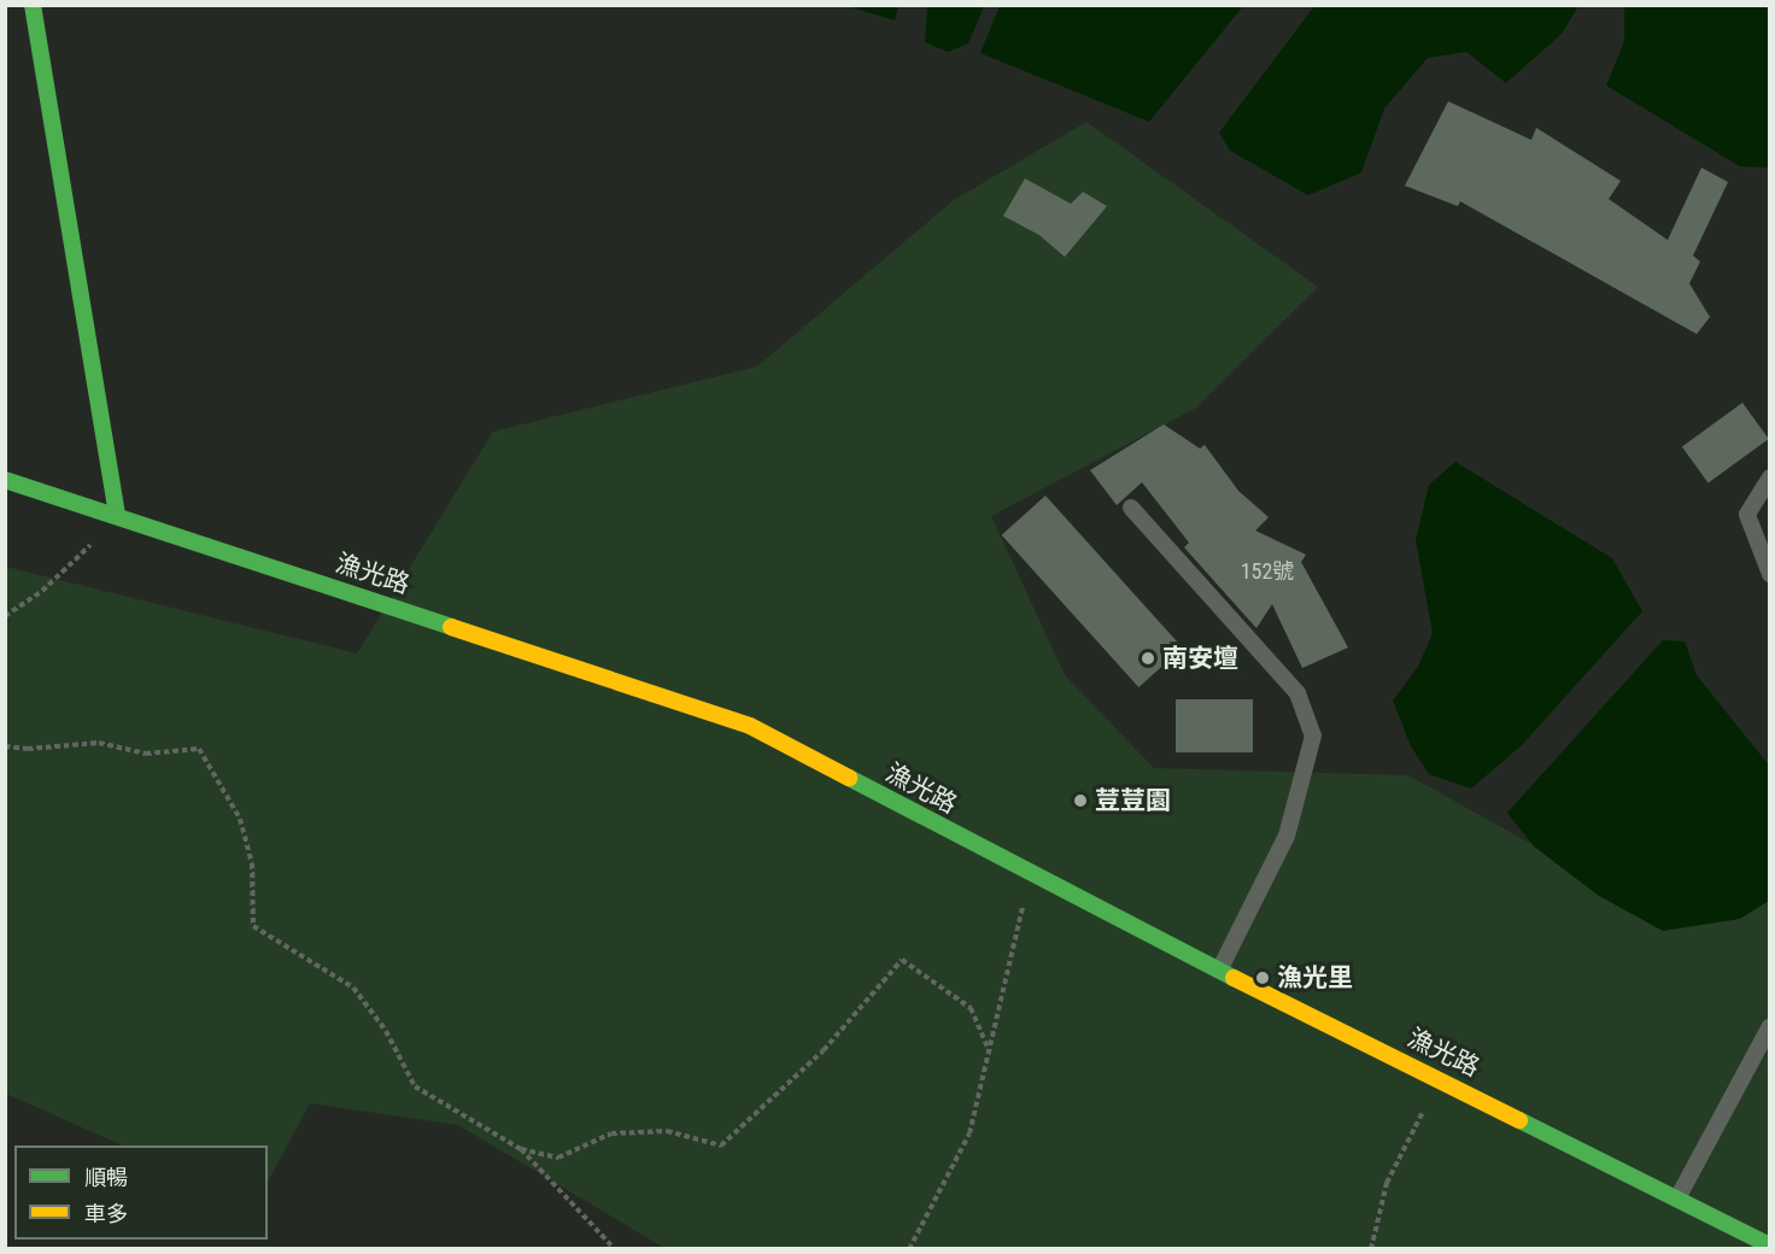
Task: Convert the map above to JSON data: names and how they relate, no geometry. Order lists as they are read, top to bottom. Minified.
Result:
{"streets":{"street":["漁光路"]},"places":["南安壇","荳荳園","漁光里"],"house_numbers":["152號"],"legend":["順暢","車多"]}
